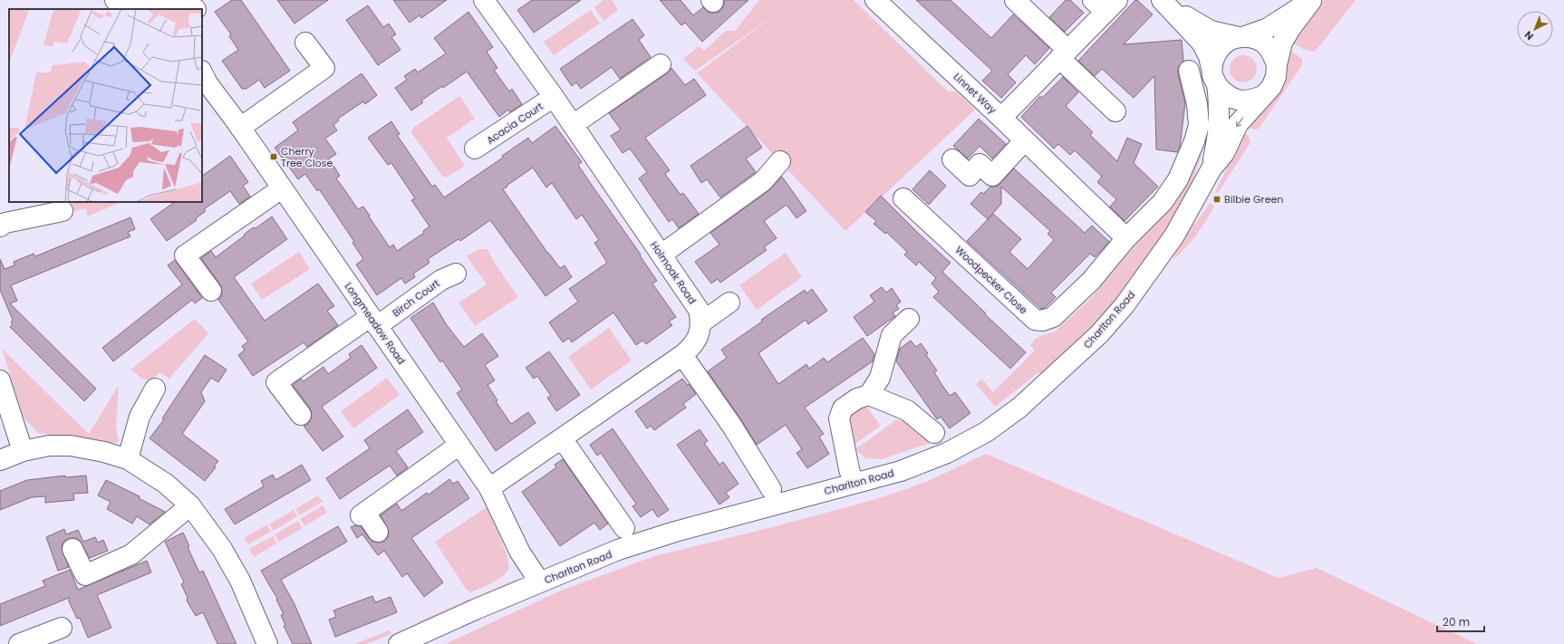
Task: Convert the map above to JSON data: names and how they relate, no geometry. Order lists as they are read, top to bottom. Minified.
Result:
{"streets":{"street":["Linnet Way","Acacia Court","Holmoak Road","Woodpecker Close","Birch Court","Charlton Road","Longmeadow Road"]},"crossings":[["Acacia Court","Holmoak Road"],["Birch Court","Longmeadow Road"],["Charlton Road","Longmeadow Road"]],"places":{"transit":["Cherry Tree Close","Bilbie Green"]},"scale_bar":"20 m","north":"bottom left"}
